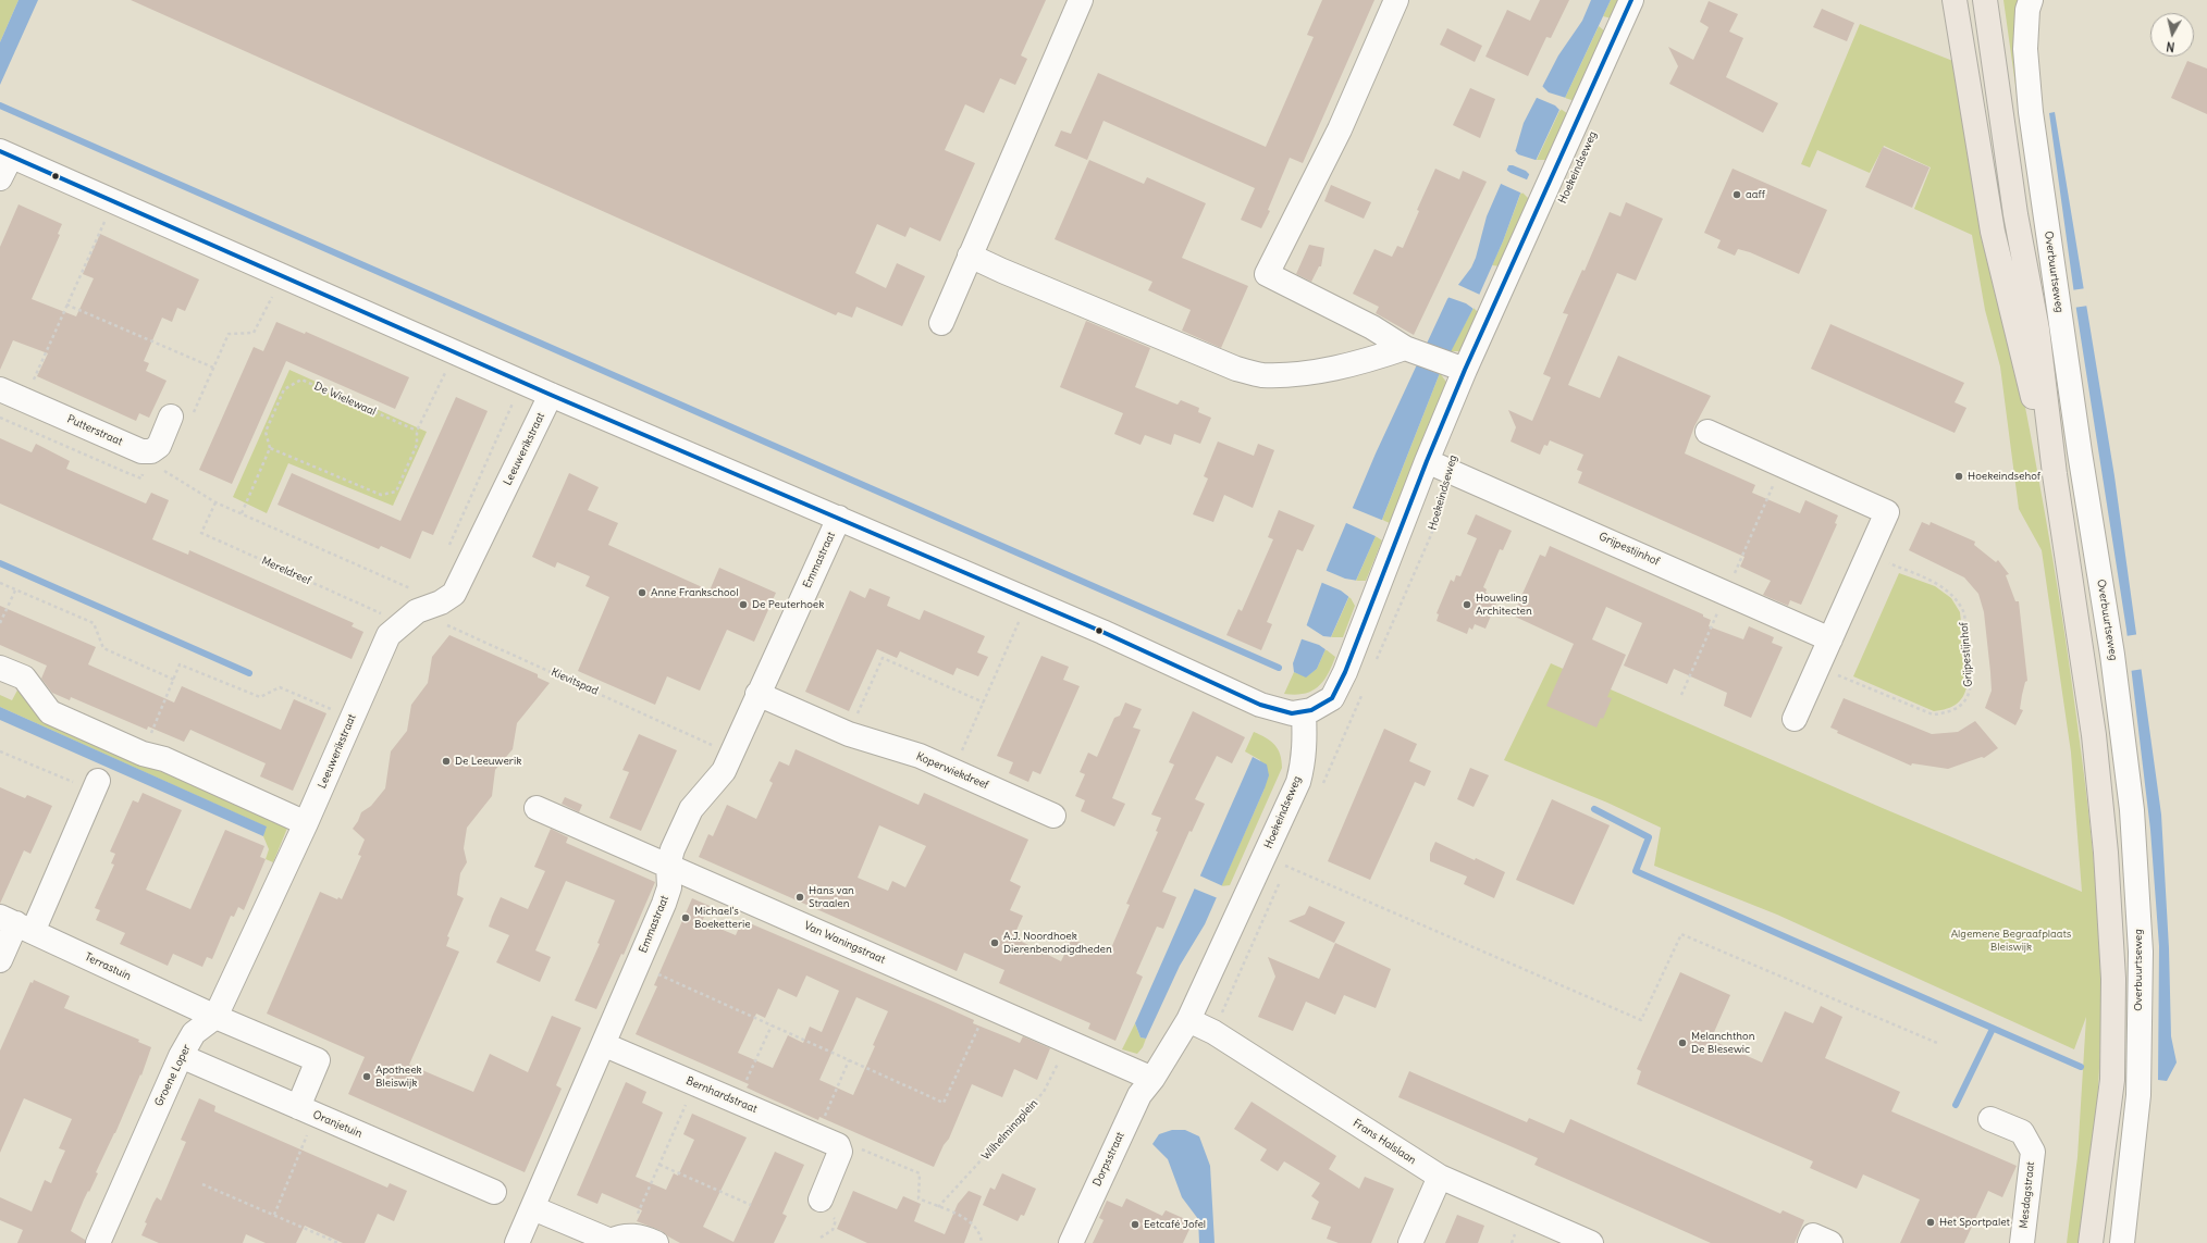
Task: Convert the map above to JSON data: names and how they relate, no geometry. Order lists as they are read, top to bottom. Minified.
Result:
{"streets":{"street":["Hoekeindseweg","Overbuurtseweg","Putterstraat","Leeuwerikstraat","Grijpestijnhof","Emmastraat","Koperwiekdreef","Van Waningstraat","Terrastuin","Groene Loper","Bernhardstraat","Oranjetuin","Frans Halslaan","Dorpsstraat","Mesdagstraat"],"path":["De Wielewaal","Mereldreef","Kievitspad","Wilhelminaplein"]},"crossings":[["Hoekeindseweg","Grijpestijnhof"],["Hoekeindseweg","Van Waningstraat"],["Hoekeindseweg","Frans Halslaan"],["Hoekeindseweg","Dorpsstraat"],["Leeuwerikstraat","Mereldreef"],["Leeuwerikstraat","Kievitspad"],["Leeuwerikstraat","Groene Loper"],["Emmastraat","Kievitspad"],["Emmastraat","Koperwiekdreef"],["Emmastraat","Van Waningstraat"],["Emmastraat","Bernhardstraat"],["Mereldreef","Kievitspad"],["Van Waningstraat","Wilhelminaplein"],["Van Waningstraat","Dorpsstraat"],["Terrastuin","Groene Loper"],["Terrastuin","Oranjetuin"],["Groene Loper","Oranjetuin"]],"parks":["Algemene Begraafplaats Bleiswijk"],"places":["aaff","Hoekeindsehof","Anne Frankschool","De Peuterhoek","Houweling Architecten","De Leeuwerik","Hans van Straalen","Michael's Boeketterie","A.J. Noordhoek Dierenbenodigdheden","Melanchthon De Blesewic","Apotheek Bleiswijk","Het Sportpalet","Eetcafé Jofel"],"north":"bottom"}
